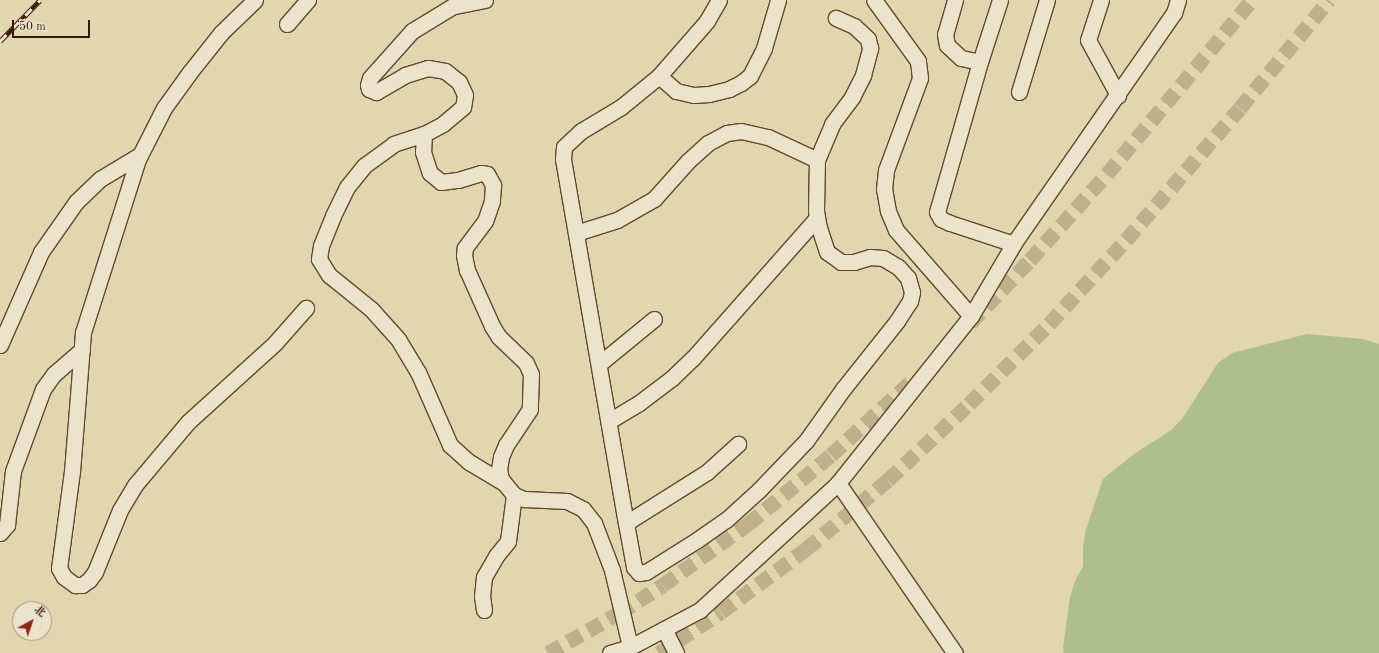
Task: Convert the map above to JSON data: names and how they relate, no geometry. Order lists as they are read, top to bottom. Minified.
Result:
{"scale_bar":"50 m","north":"top right"}
